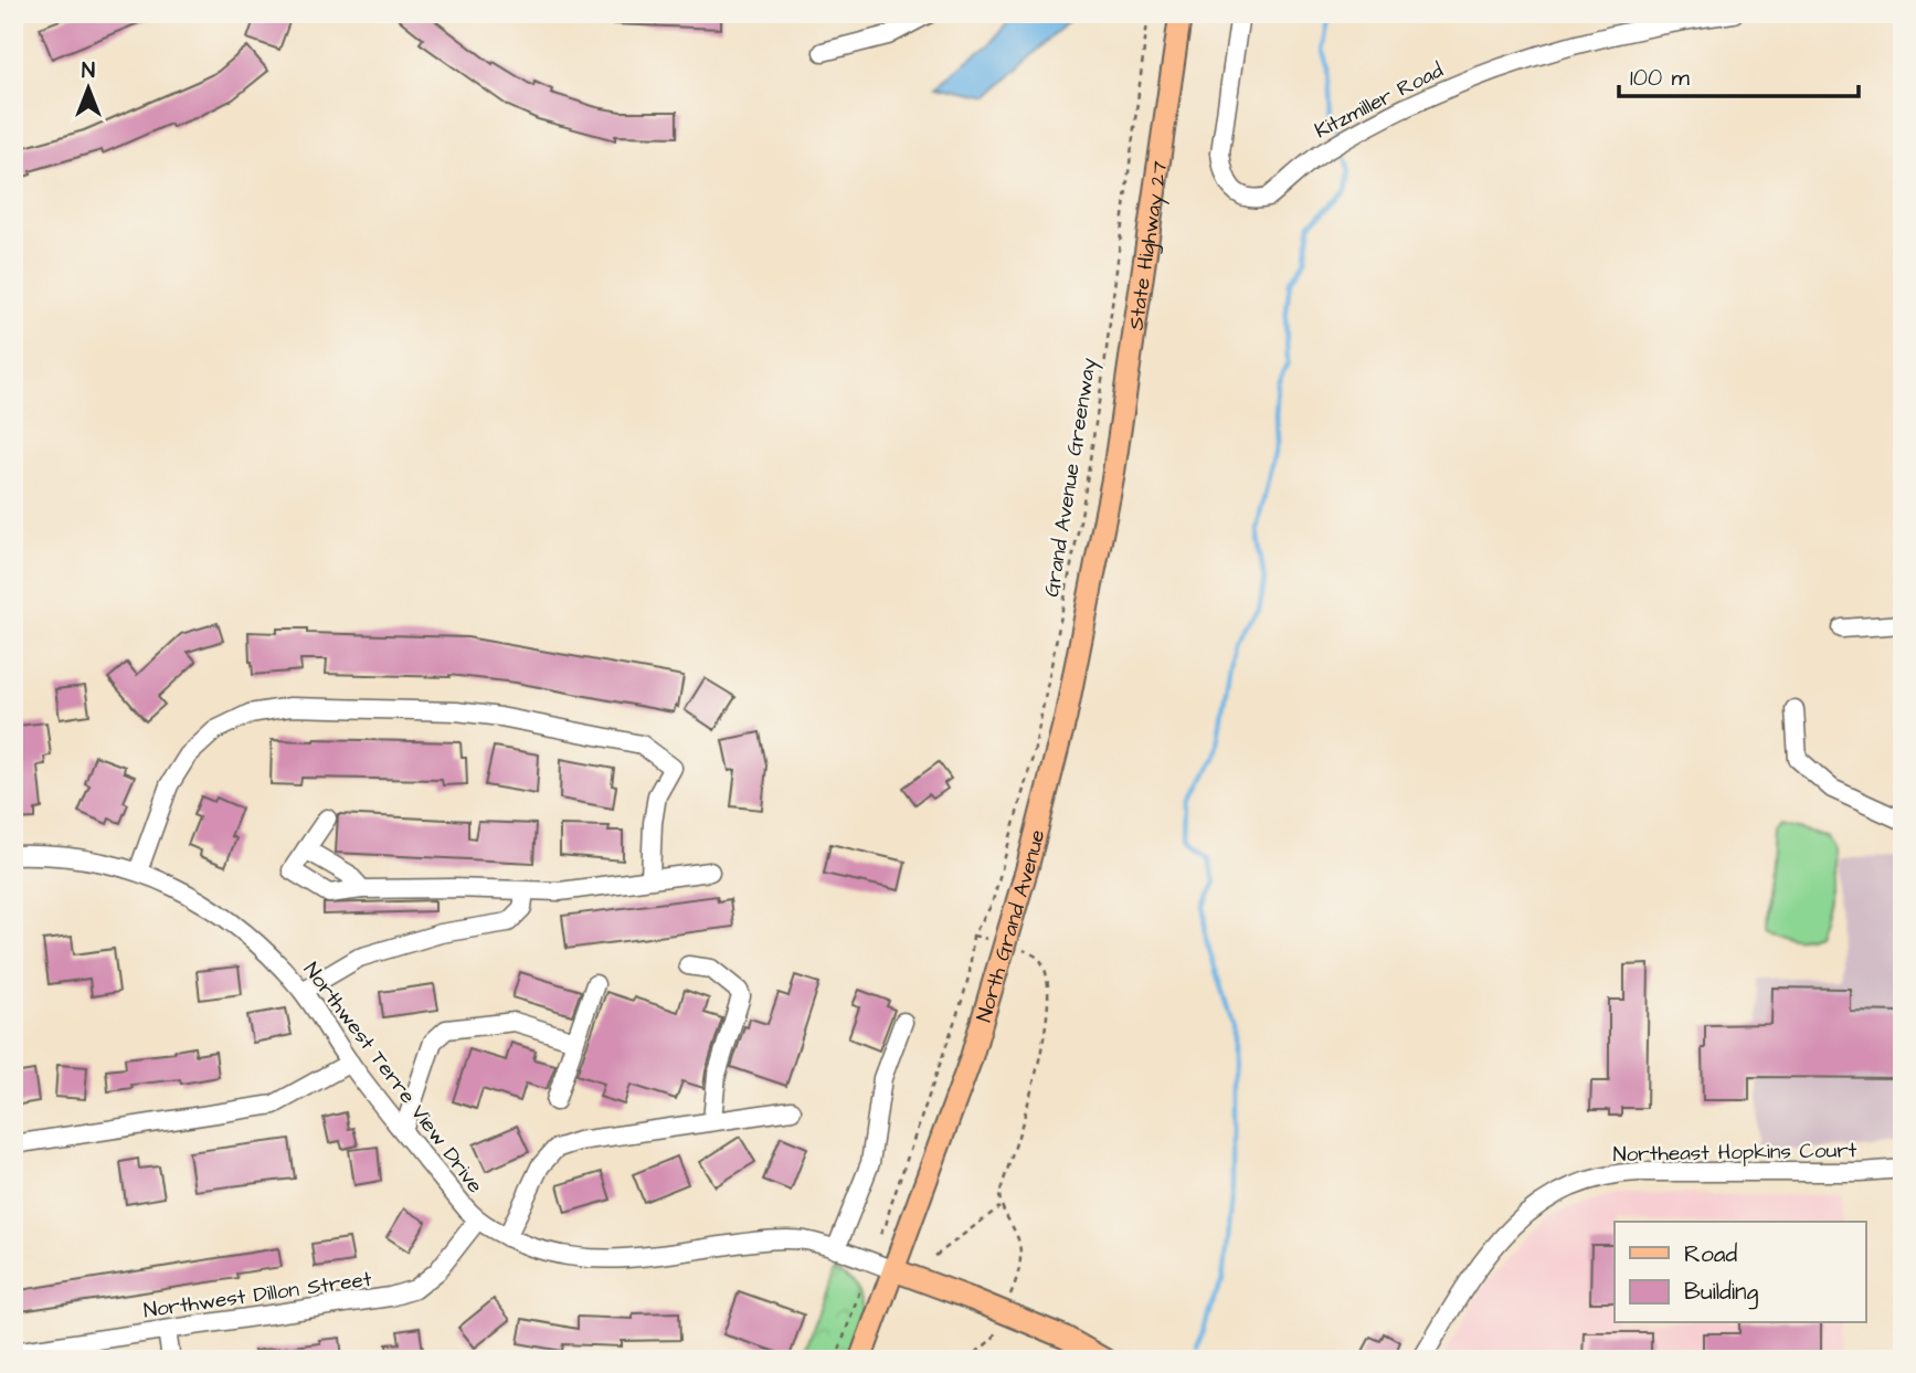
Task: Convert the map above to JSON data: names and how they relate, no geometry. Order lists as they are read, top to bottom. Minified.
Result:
{"streets":{"main road":["State Highway 27","North Grand Avenue"],"street":["Kitzmiller Road","Northwest Terre View Drive","Northeast Hopkins Court","Northwest Dillon Street"],"path":["Grand Avenue Greenway"]},"crossings":[["State Highway 27","North Grand Avenue"],["North Grand Avenue","Northwest Terre View Drive"],["Northwest Terre View Drive","Northwest Dillon Street"]],"legend":["Road","Building"],"scale_bar":"100 m","north":"top"}
